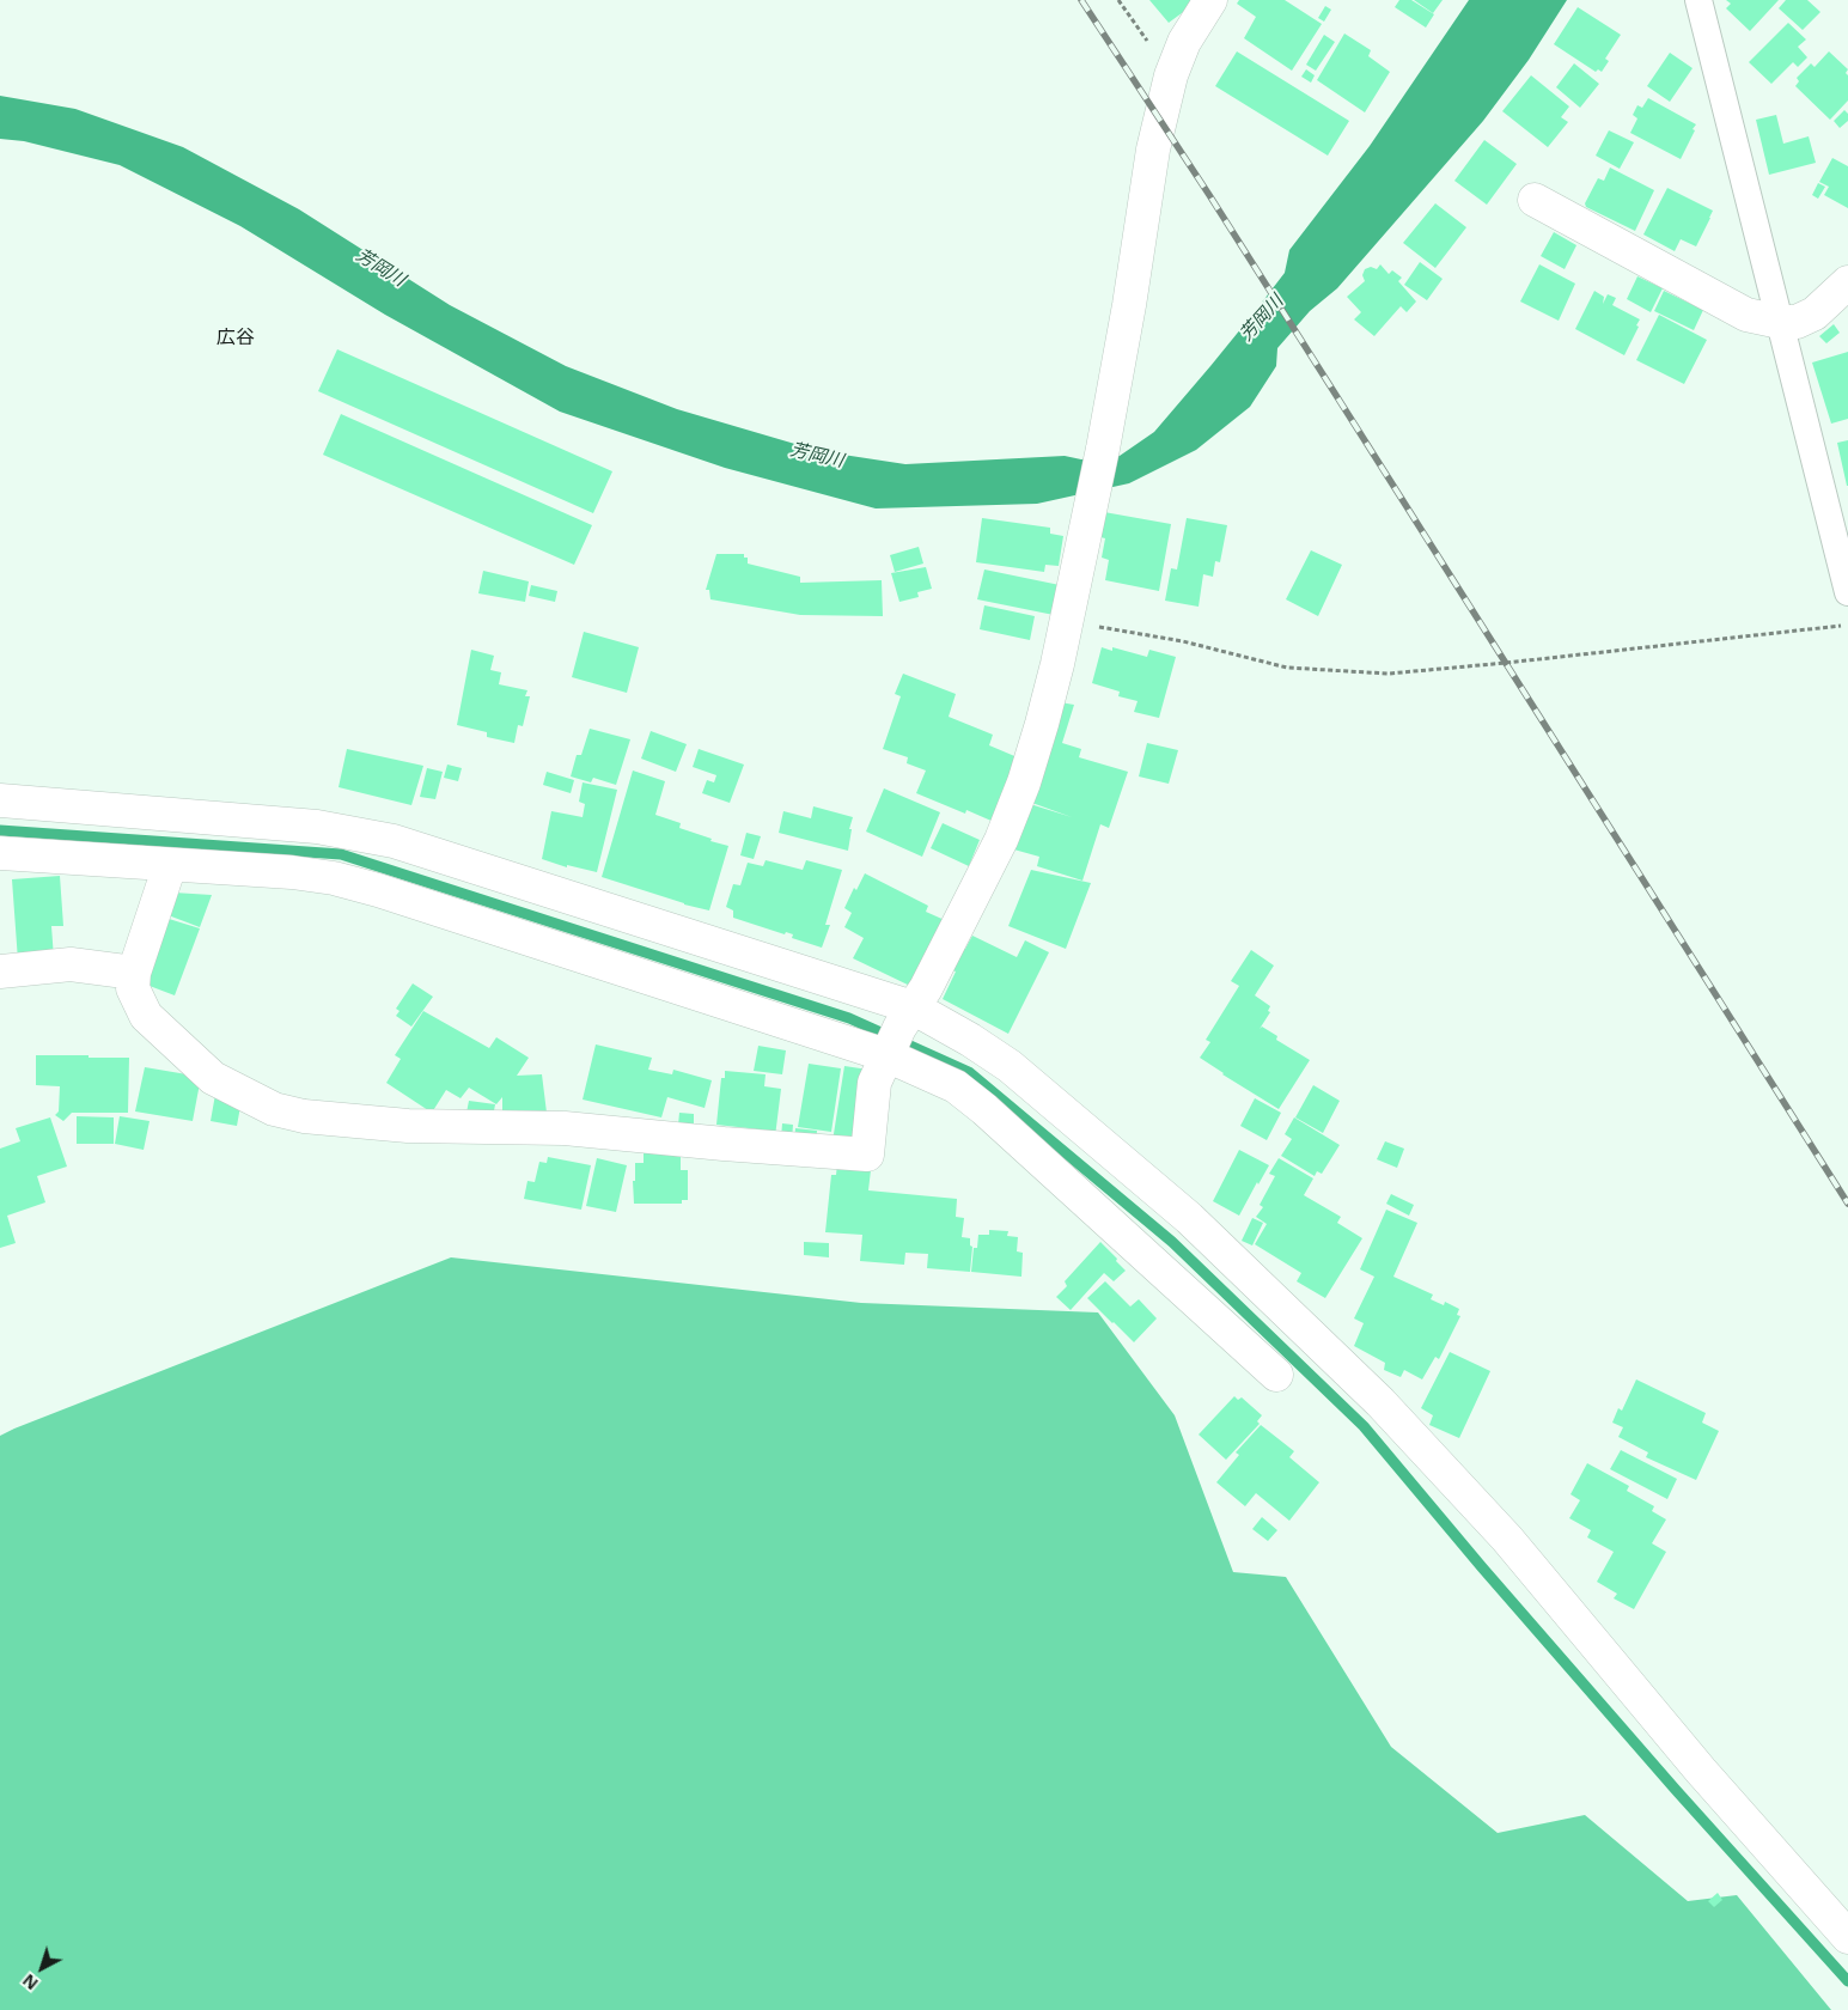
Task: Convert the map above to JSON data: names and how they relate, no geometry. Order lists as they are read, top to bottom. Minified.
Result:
{"districts":["広谷"],"water":["芳岡川"],"north":"bottom left"}
